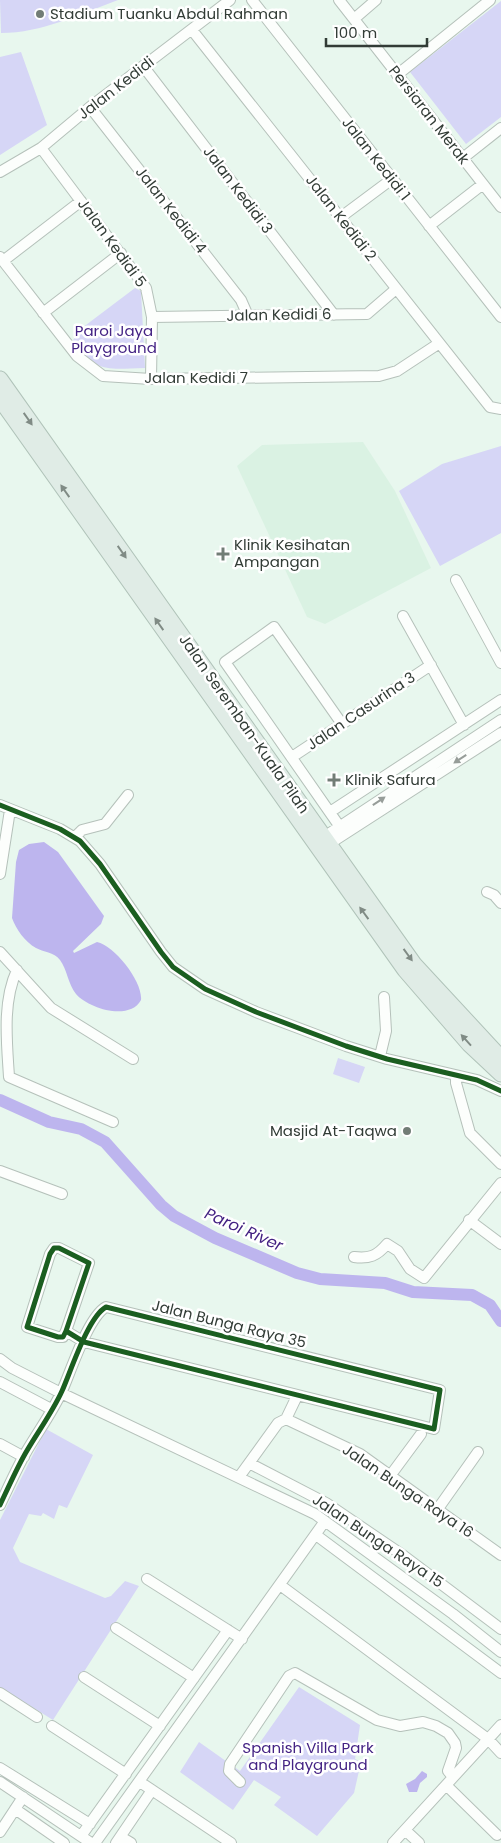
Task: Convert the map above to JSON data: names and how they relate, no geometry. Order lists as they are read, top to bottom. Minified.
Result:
{"streets":{"highway":["Jalan Seremban-Kuala Pilah"],"street":["Jalan Kedidi","Persiaran Merak","Jalan Kedidi 1","Jalan Kedidi 3","Jalan Kedidi 4","Jalan Kedidi 2","Jalan Kedidi 5","Jalan Kedidi 6","Jalan Kedidi 7","Jalan Casurina 3","Jalan Bunga Raya 35","Jalan Bunga Raya 16","Jalan Bunga Raya 15"]},"crossings":[["Jalan Kedidi","Jalan Kedidi 3"],["Jalan Kedidi","Jalan Kedidi 4"],["Jalan Kedidi","Jalan Kedidi 2"],["Jalan Kedidi","Jalan Kedidi 5"],["Jalan Kedidi 3","Jalan Kedidi 6"],["Jalan Kedidi 4","Jalan Kedidi 6"],["Jalan Kedidi 2","Jalan Kedidi 6"],["Jalan Kedidi 2","Jalan Kedidi 7"],["Jalan Kedidi 5","Jalan Kedidi 6"],["Jalan Kedidi 5","Jalan Kedidi 7"]],"water":["Paroi River"],"parks":["Paroi Jaya Playground","Spanish Villa Park and Playground"],"places":{"other":["Stadium Tuanku Abdul Rahman","Masjid At-Taqwa"],"health":["Klinik Kesihatan Ampangan","Klinik Safura"]},"scale_bar":"100 m"}
